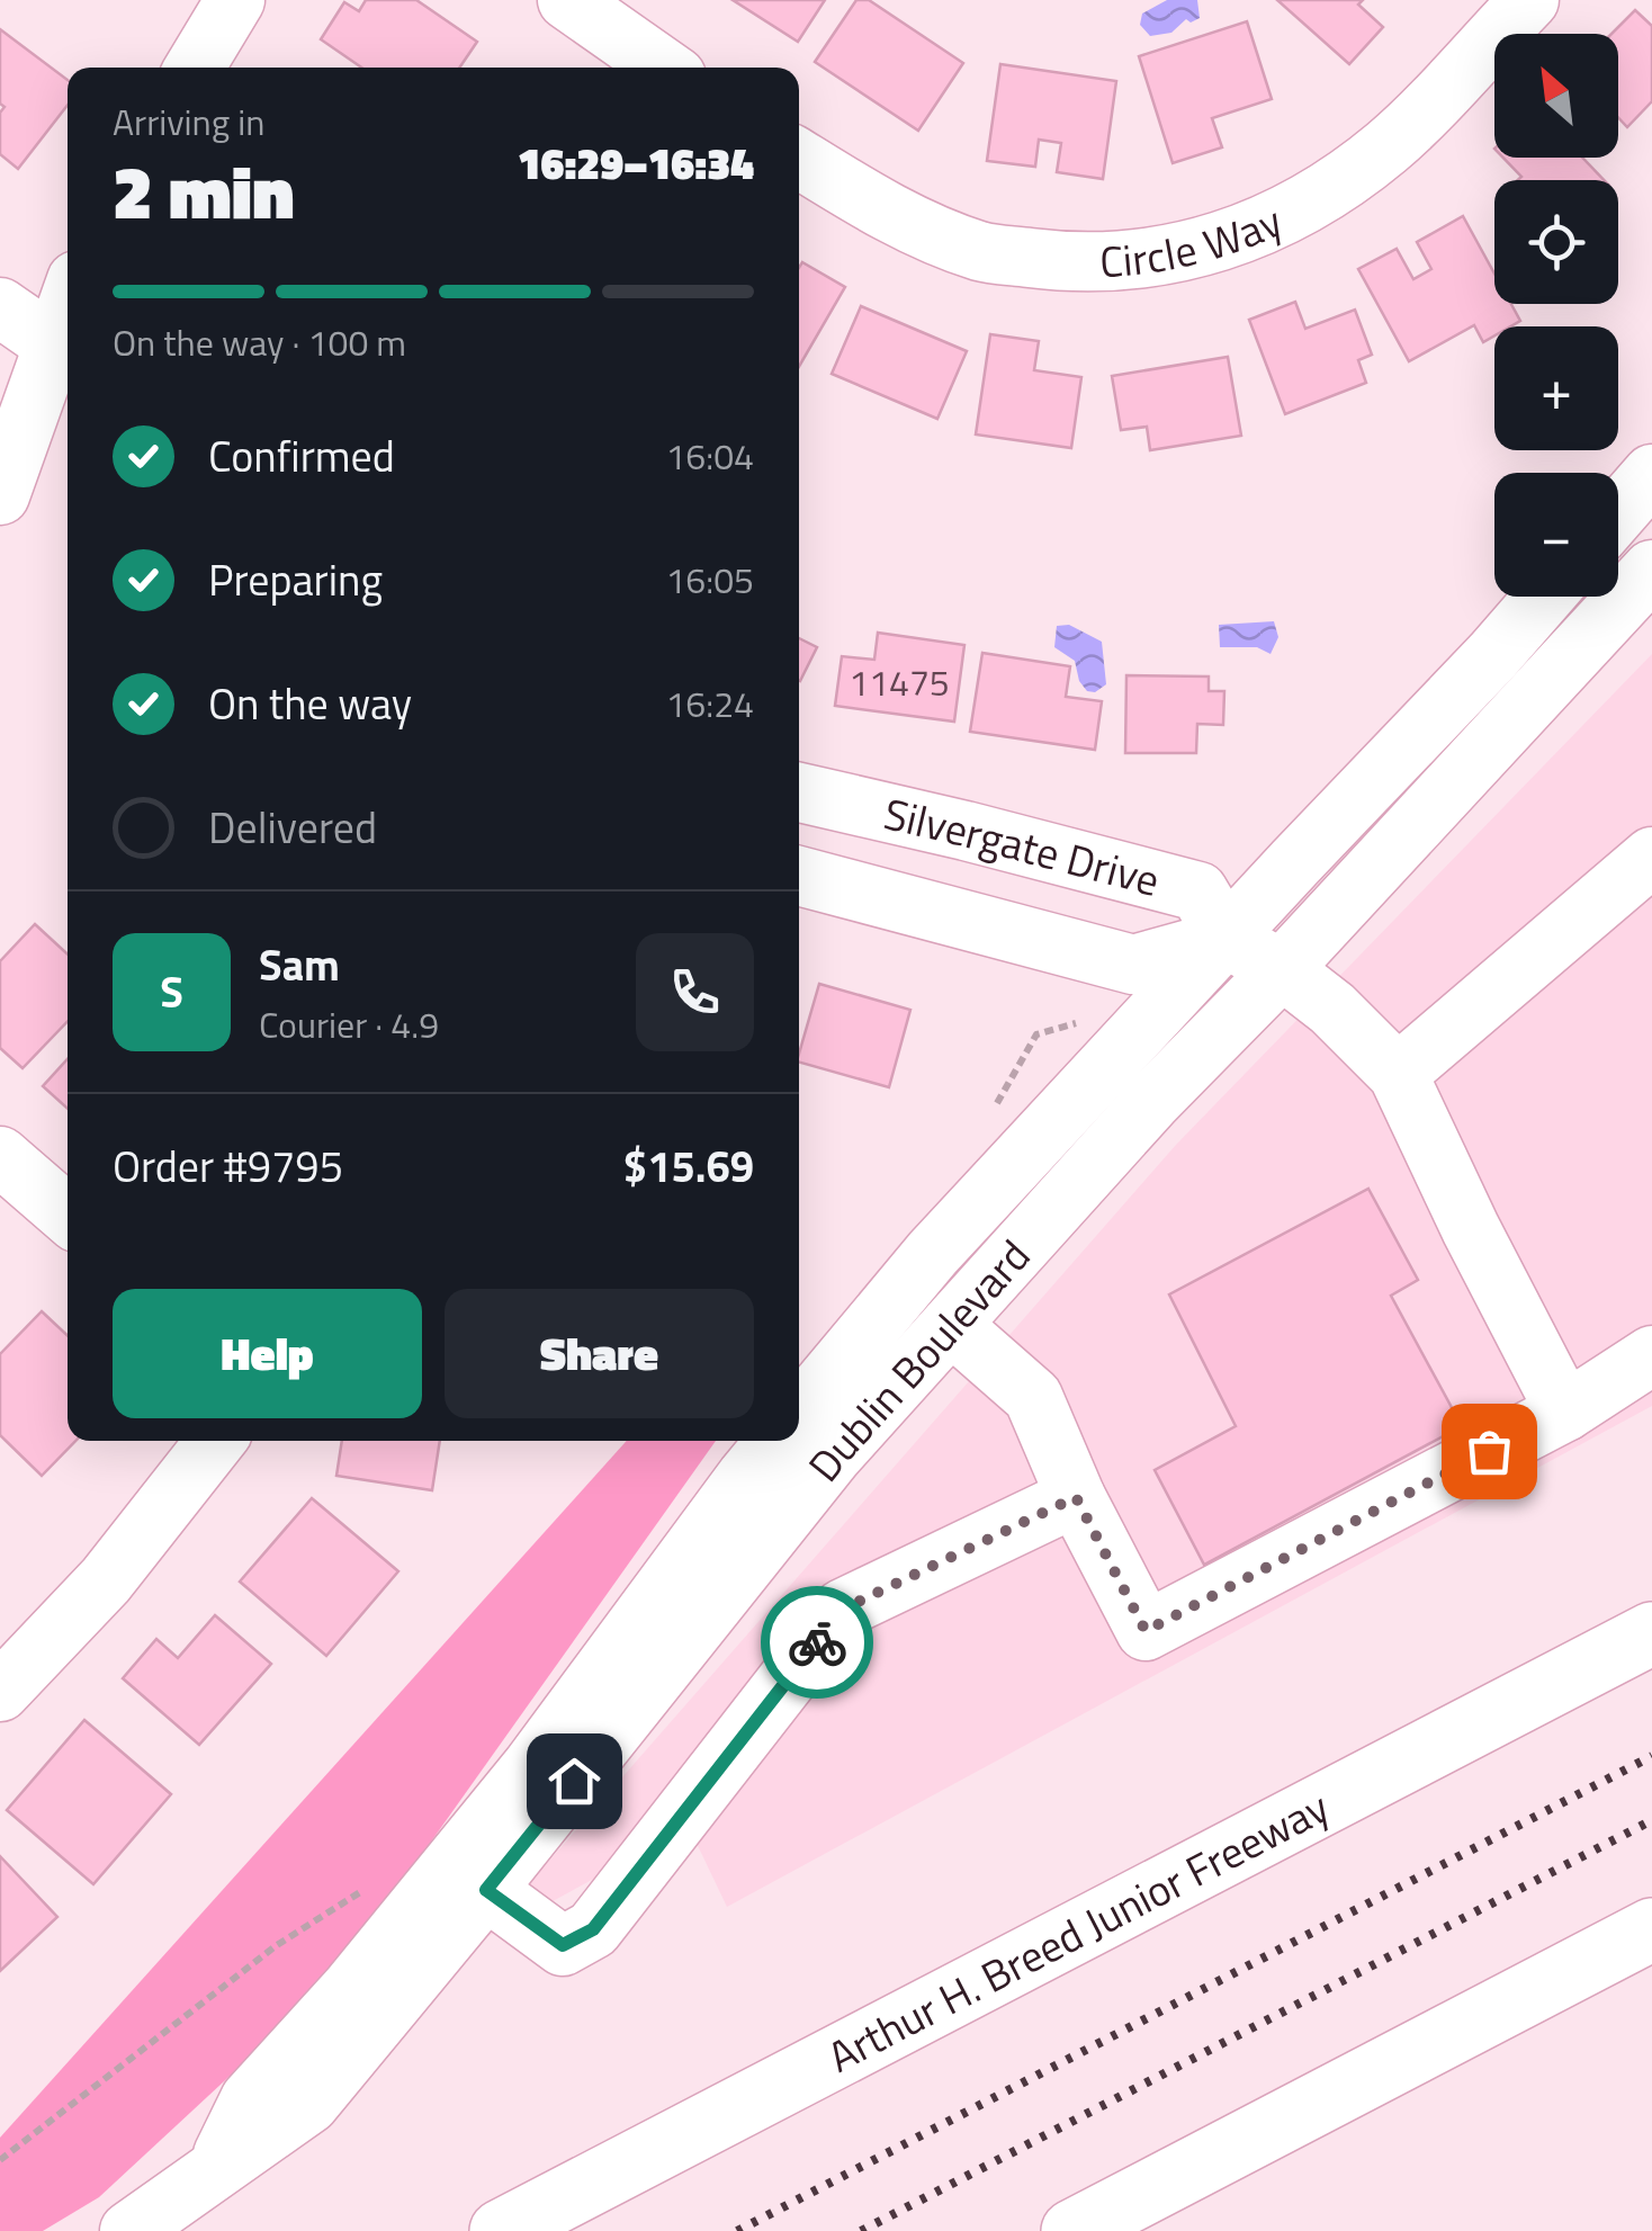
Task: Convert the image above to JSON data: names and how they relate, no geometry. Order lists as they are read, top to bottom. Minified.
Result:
{"streets":{"highway":["Arthur H. Breed Junior Freeway"],"street":["Circle Way","Silvergate Drive","Dublin Boulevard"]},"crossings":[["Silvergate Drive","Dublin Boulevard"]],"house_numbers":["11475"],"north":"top left","page":{"map_buttons":["+","−"],"heading":["2 min","Arriving in","16:29–16:34"],"panel":["Sam","Courier · 4.9","Order #9795","$15.69"],"bar":"On the way · 100 m","list":[["Confirmed","16:04"],["Preparing","16:05"],["On the way","16:24"],"Delivered"],"round":"S","buttons":["Help","Share"]}}
